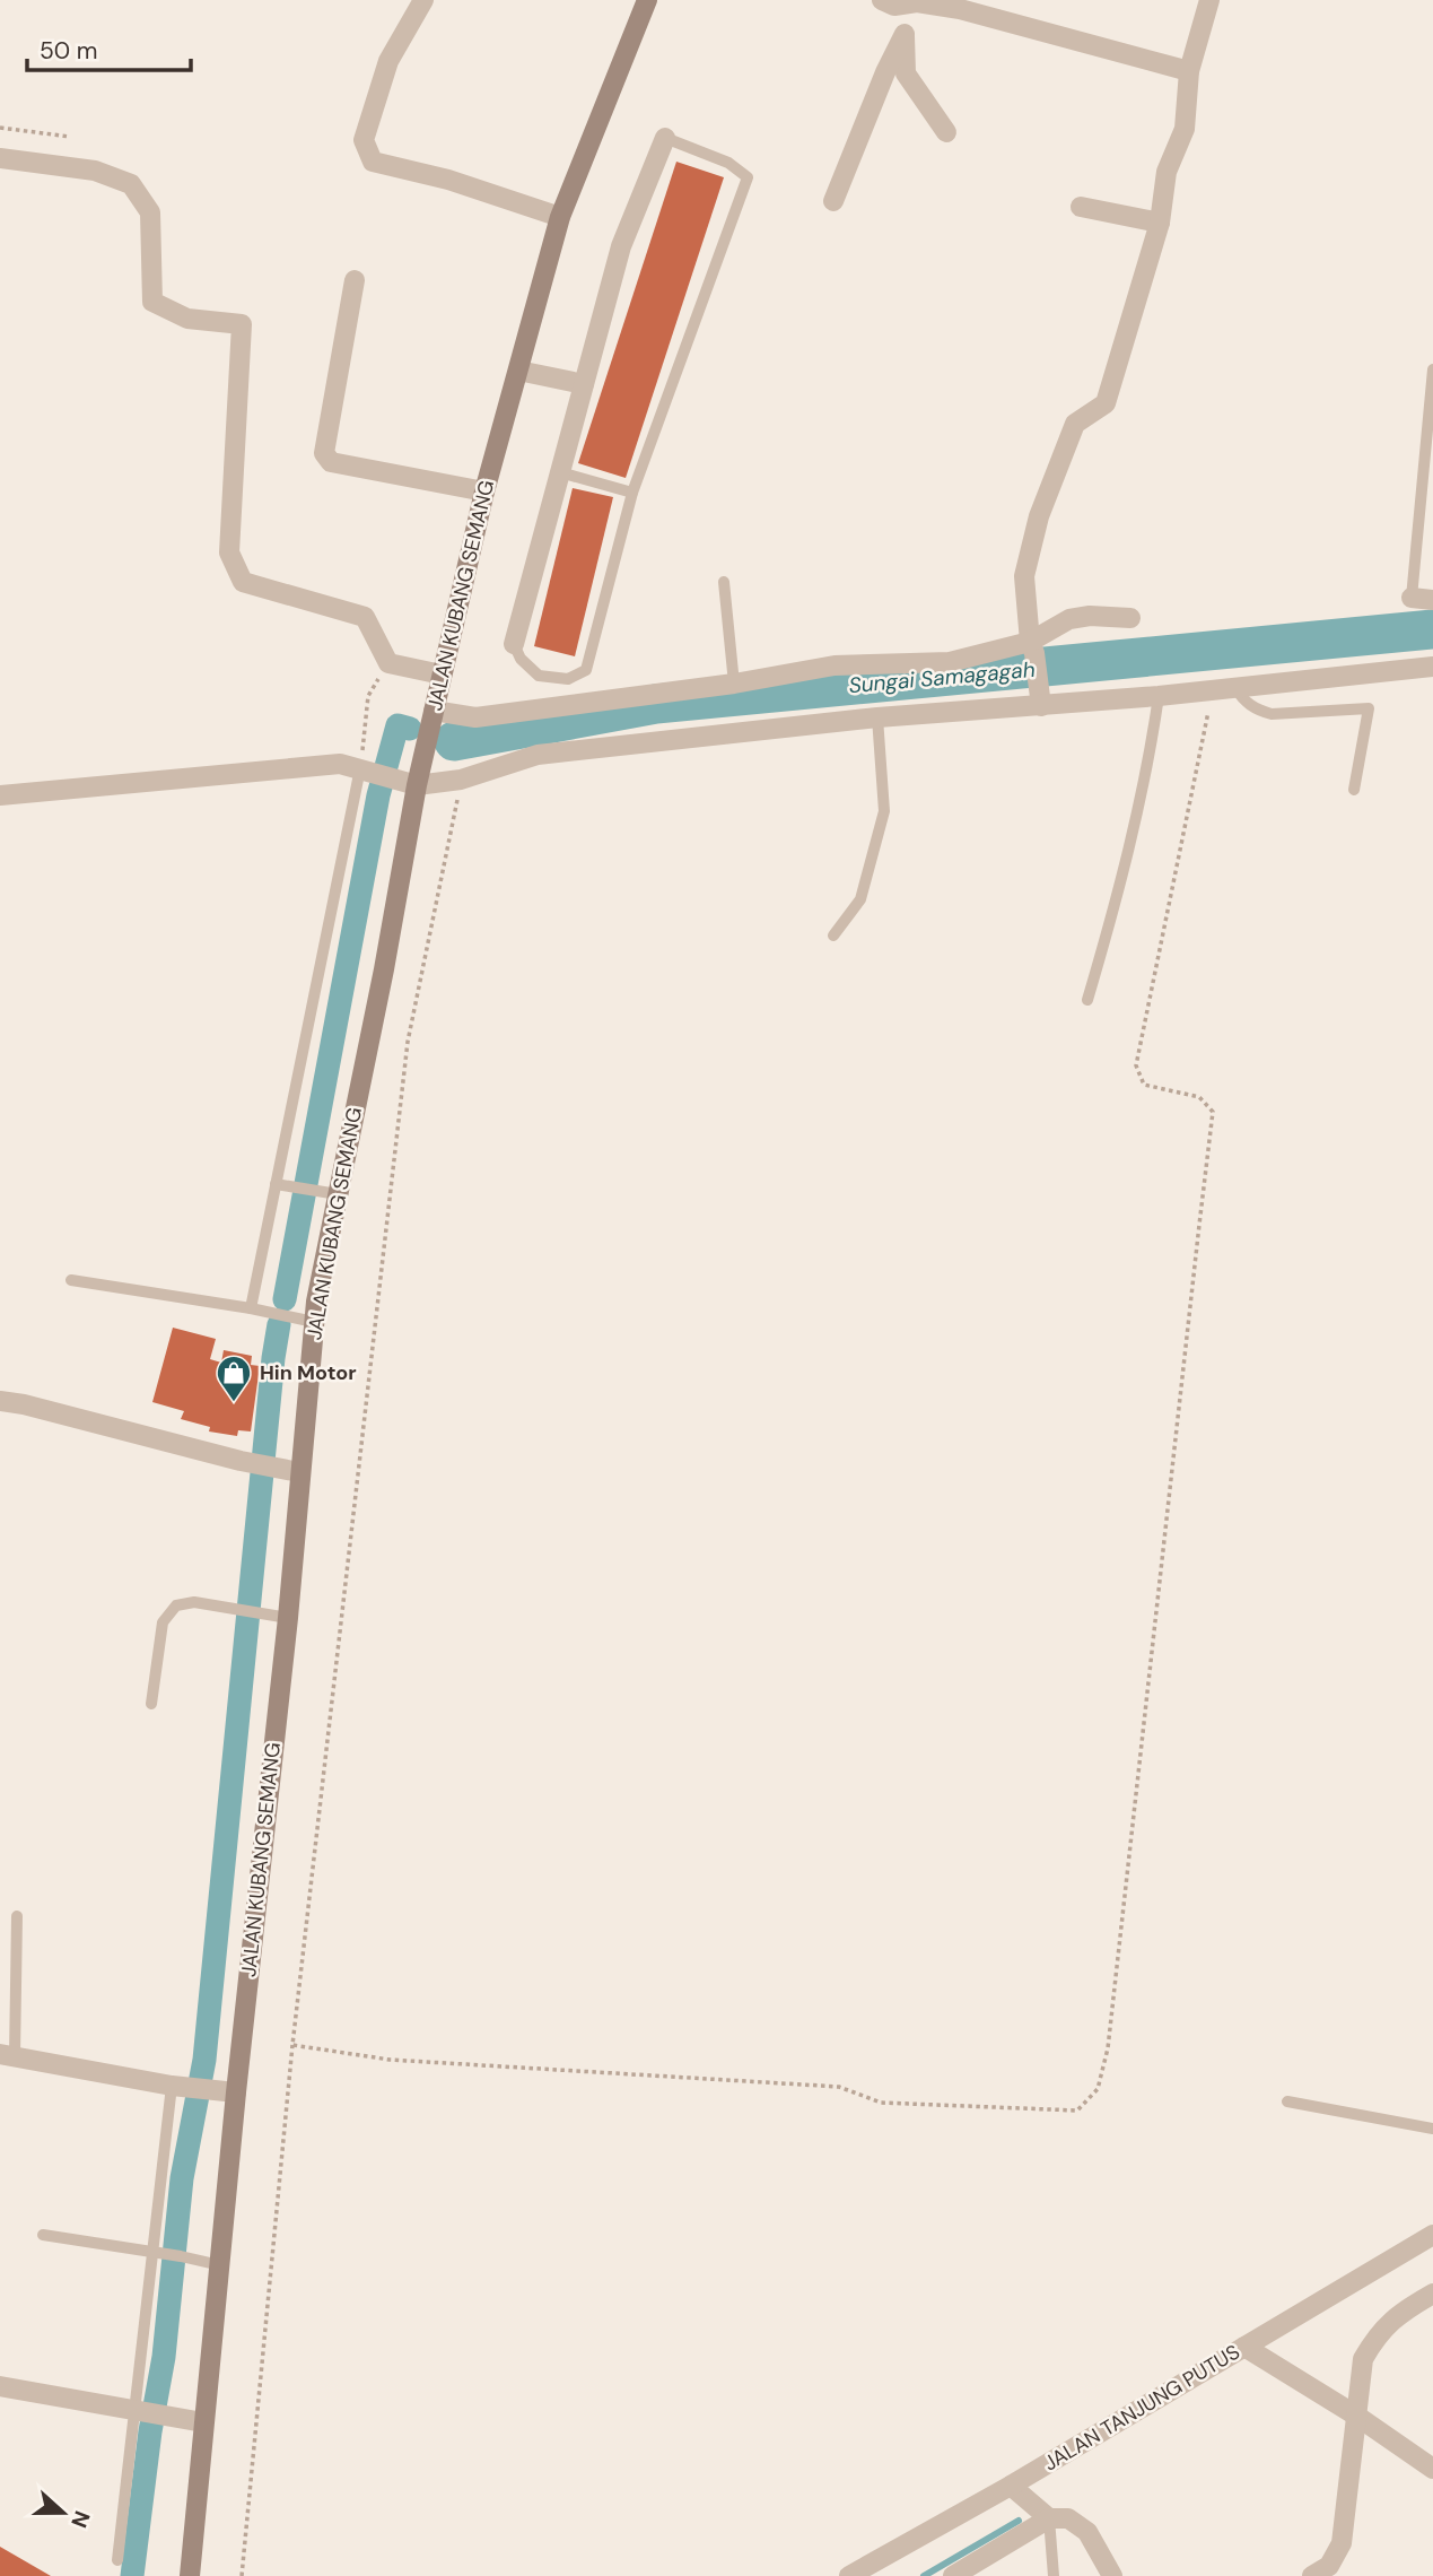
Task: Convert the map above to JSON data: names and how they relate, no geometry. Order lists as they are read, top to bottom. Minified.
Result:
{"streets":{"main road":["JALAN KUBANG SEMANG"],"street":["JALAN TANJUNG PUTUS"]},"water":["Sungai Samagagah"],"places":{"shop":["Hin Motor"]},"scale_bar":"50 m","north":"right"}
